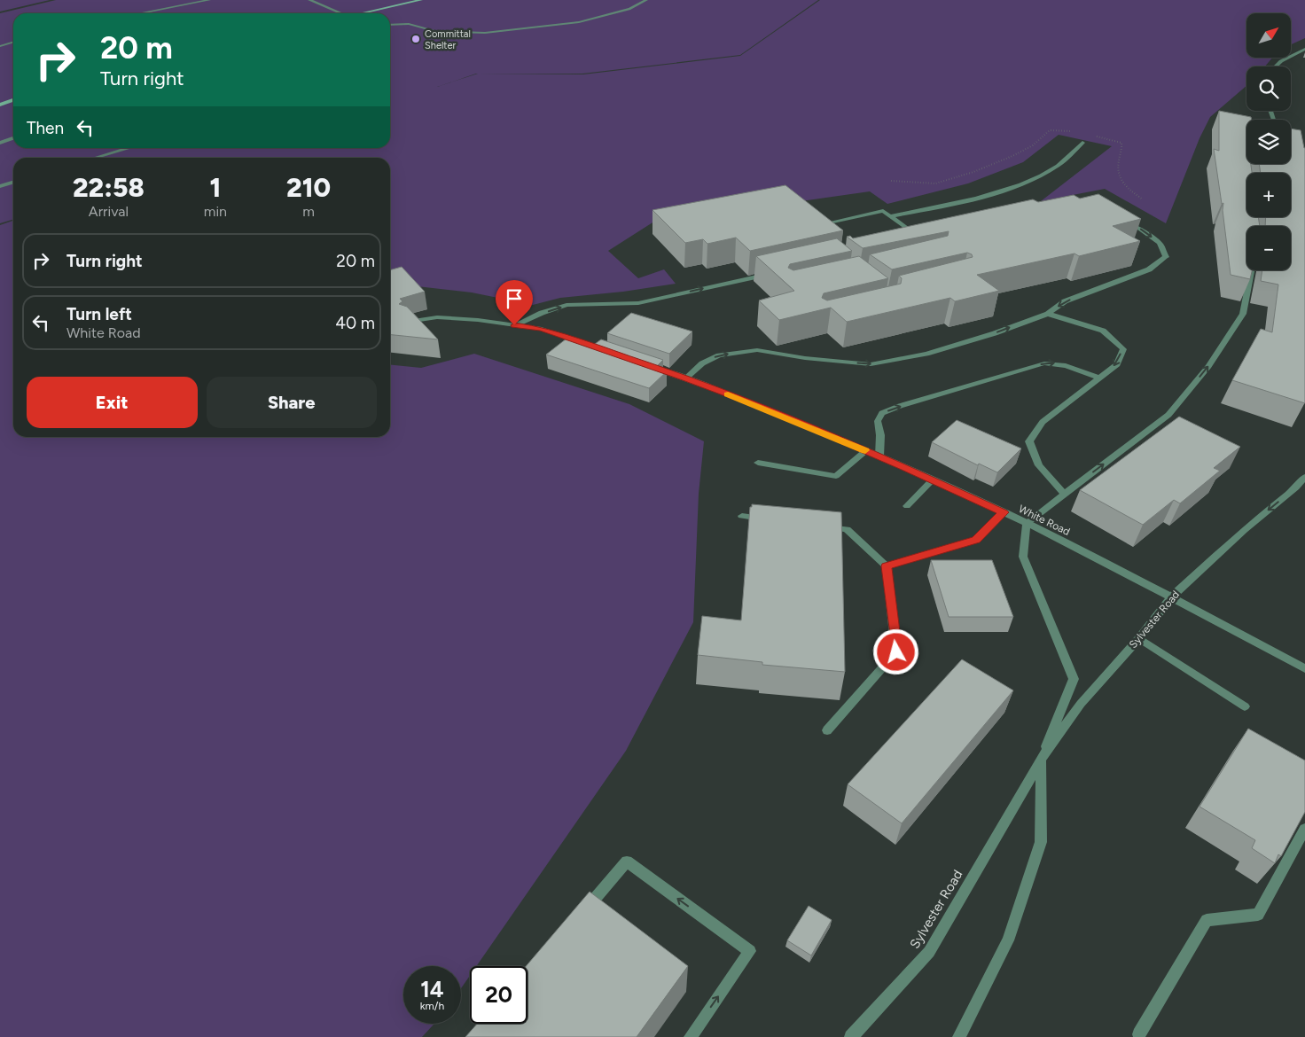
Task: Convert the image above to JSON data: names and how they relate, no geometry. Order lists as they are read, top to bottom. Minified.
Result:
{"streets":{"street":["White Road","Sylvester Road"]},"crossings":[["White Road","Sylvester Road"]],"places":["Committal Shelter"],"north":"top right","page":{"map_buttons":["+","−"],"turn":["20 m","Turn right"],"then":"Then","eta":["22:58","Arrival","1","min","210","m"],"list":[{"name":"Turn right","value":"20 m"},{"name":"Turn left","note":"White Road","value":"40 m"}],"buttons":["Exit","Share"],"speed":"14 km/h","limit":"20"}}
